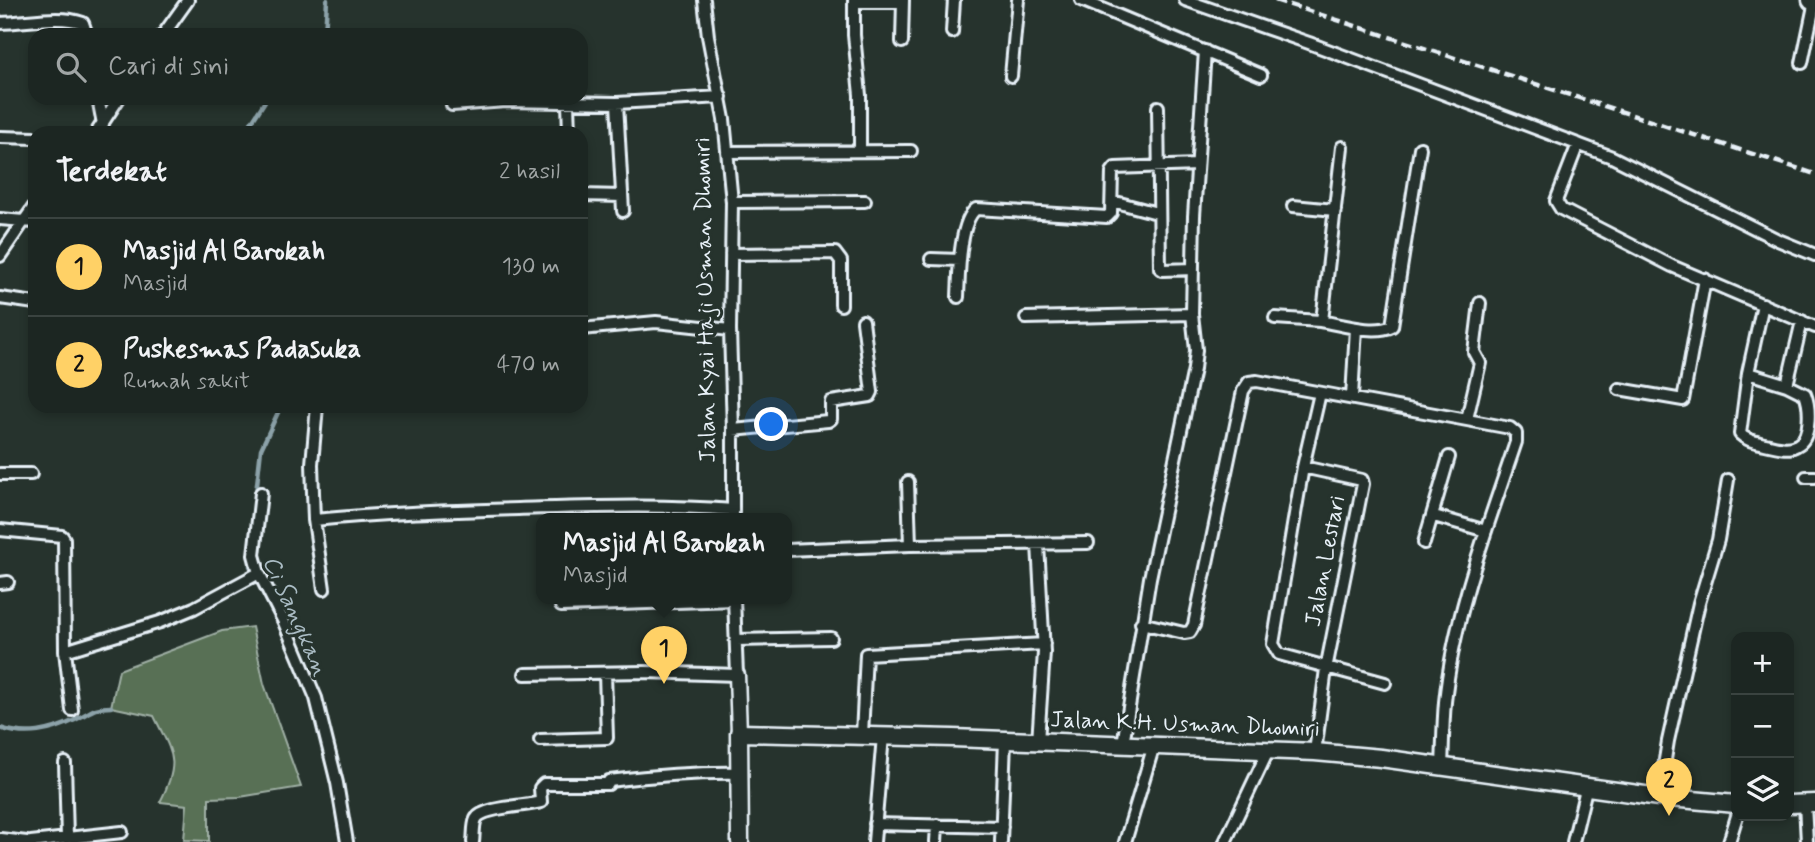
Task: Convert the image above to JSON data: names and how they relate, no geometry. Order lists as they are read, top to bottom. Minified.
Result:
{"streets":{"main road":["Jalan K.H. Usman Dhomiri"],"street":["Jalan Kyai Haji Usman Dhomiri","Jalan Lestari"]},"water":["Ci Sangkan"],"page":{"search":"Cari di sini","heading":["Terdekat","2 hasil"],"list":[{"mark":"1","name":"Masjid Al Barokah","note":"Masjid","value":"130 m"},{"mark":"2","name":"Puskesmas Padasuka","note":"Rumah sakit","value":"470 m"}],"popup":["Masjid Al Barokah","Masjid"],"pins":["1","2"],"map_buttons":["+","−"]}}
